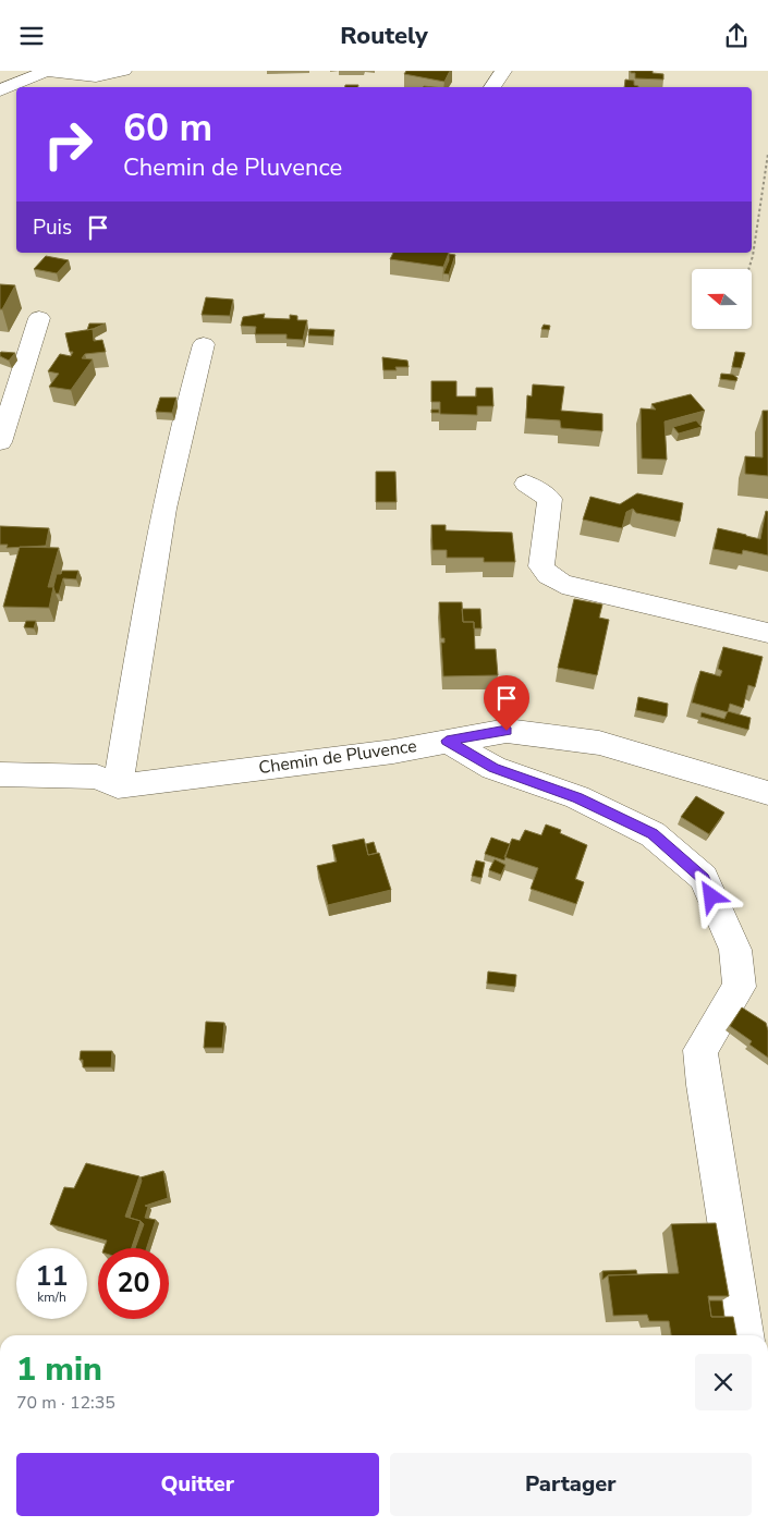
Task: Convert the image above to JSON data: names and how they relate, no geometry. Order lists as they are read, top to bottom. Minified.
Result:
{"streets":{"street":["Chemin de Pluvence"]},"north":"left","page":{"header":"Routely","turn":["60 m","Chemin de Pluvence"],"then":"Puis","speed":"11 km/h","limit":"20","heading":["1 min","70 m · 12:35"],"buttons":["Quitter","Partager"]}}
